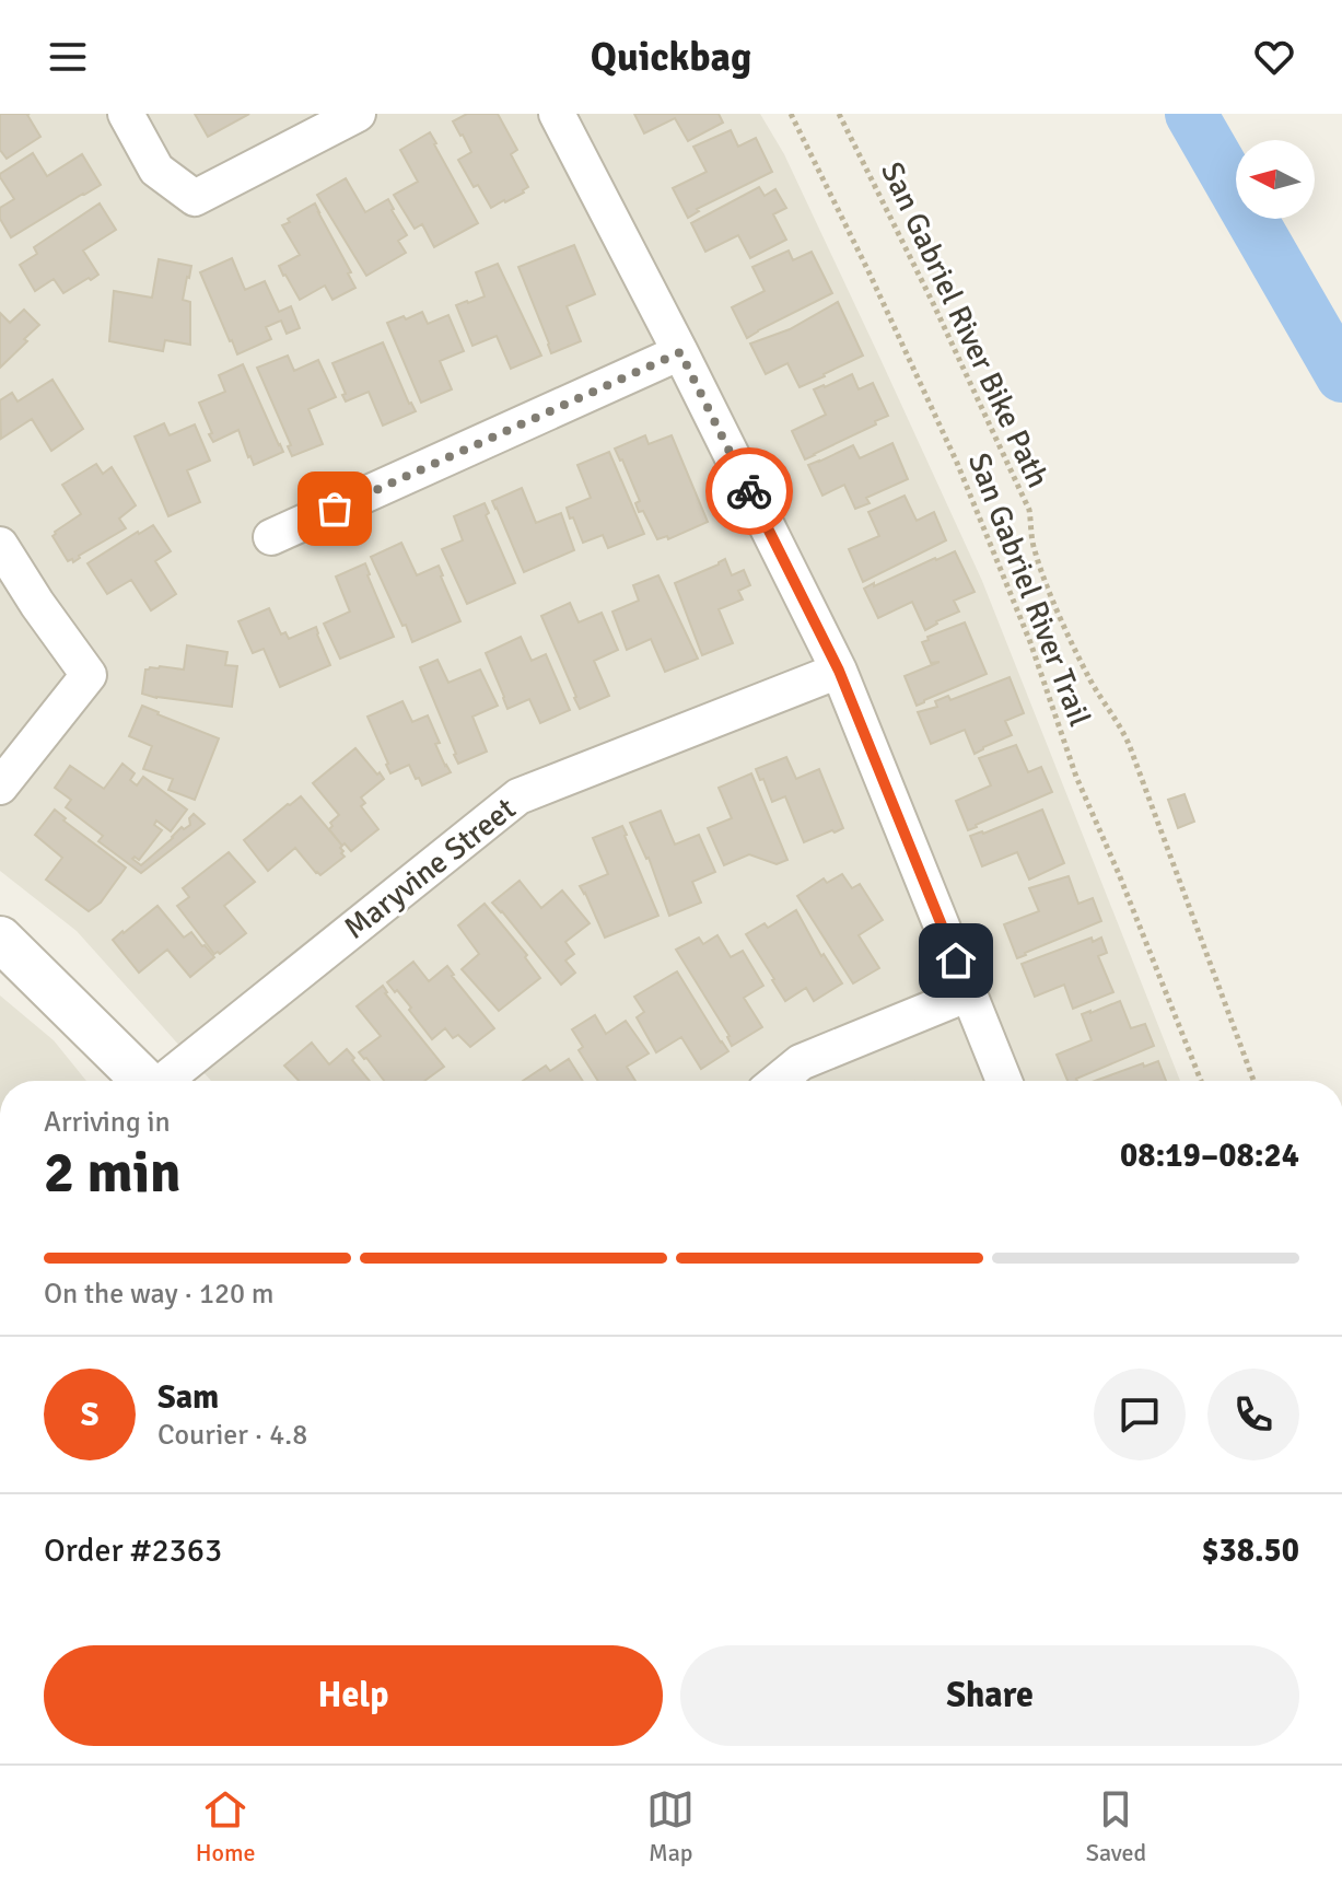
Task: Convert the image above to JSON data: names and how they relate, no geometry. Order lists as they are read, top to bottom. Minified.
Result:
{"streets":{"street":["Maryvine Street"],"path":["San Gabriel River Bike Path","San Gabriel River Trail"]},"north":"left","page":{"header":"Quickbag","heading":["2 min","Arriving in","08:19–08:24"],"panel":["Sam","Courier · 4.8","Order #2363","$38.50"],"bar":"On the way · 120 m","round":"S","buttons":["Help","Share"],"tabs":["Home","Map","Saved"]}}
